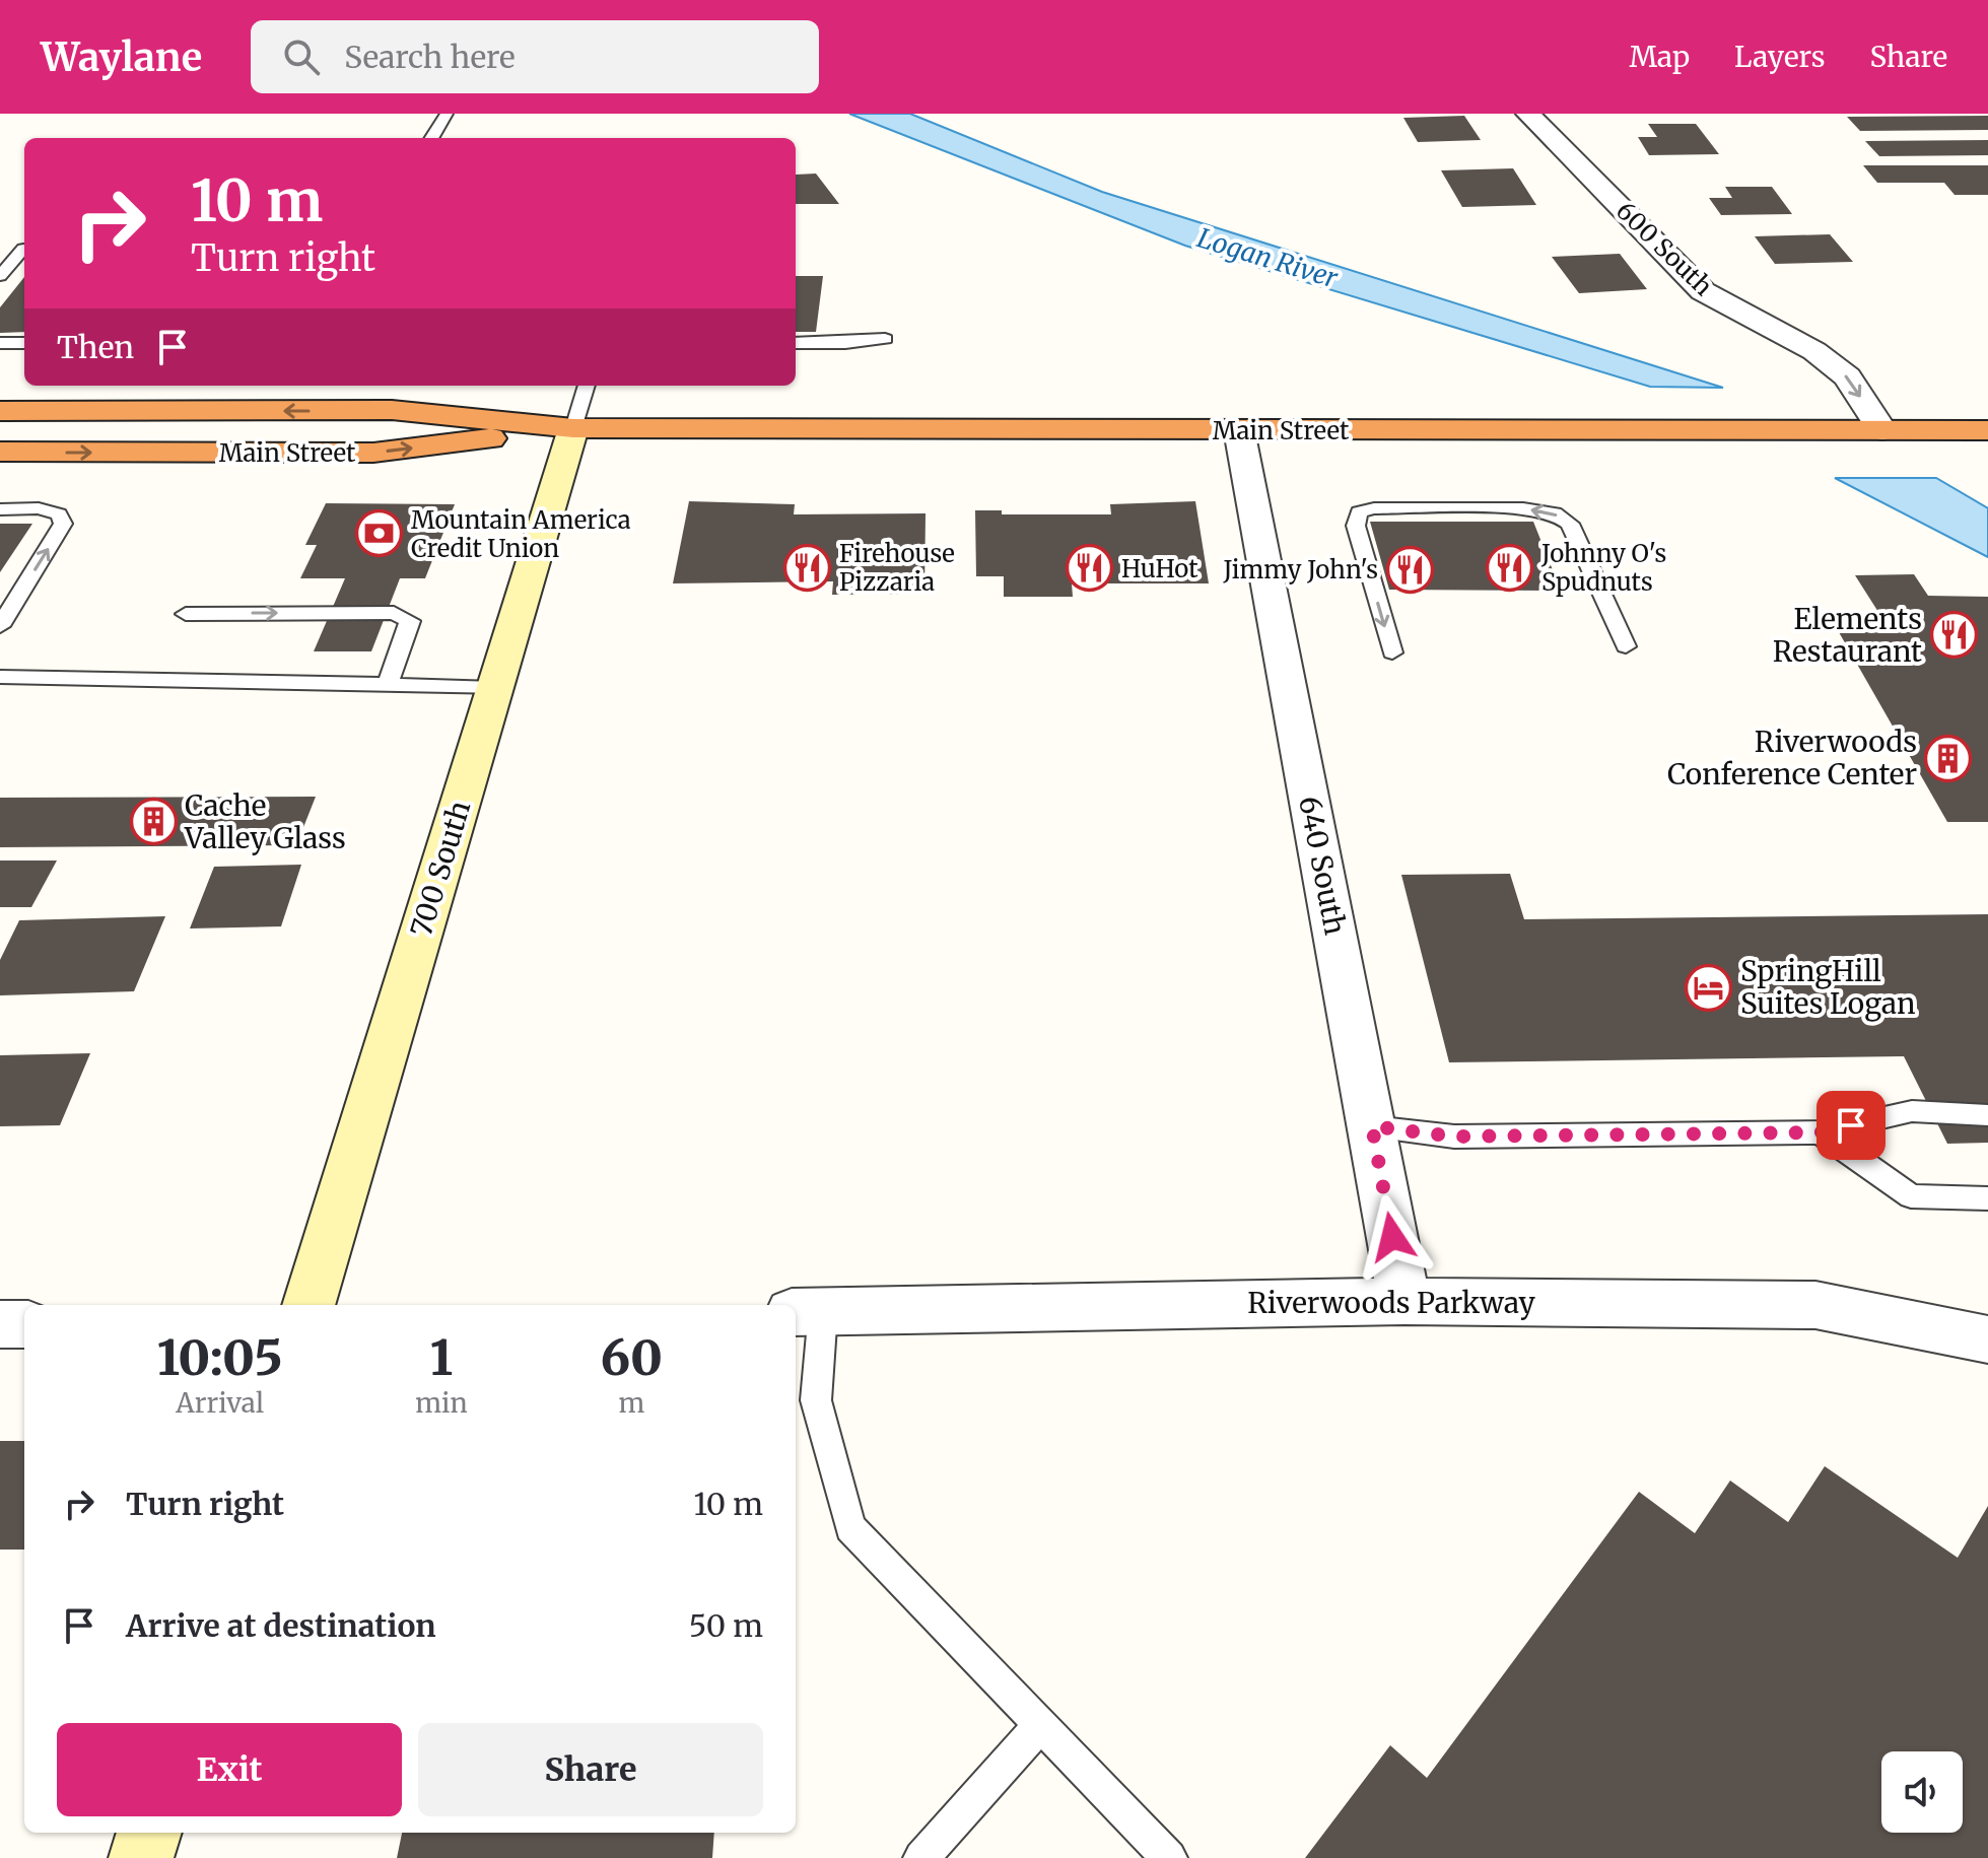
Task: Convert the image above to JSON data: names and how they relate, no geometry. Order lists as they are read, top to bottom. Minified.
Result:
{"streets":{"highway":["Main Street"],"street":["600 South","640 South","700 South","Riverwoods Parkway"]},"crossings":[["600 South","Main Street"],["Main Street","640 South"],["Main Street","700 South"],["640 South","Riverwoods Parkway"]],"one_way":["600 South"],"water":["Logan River"],"places":{"bank":["Mountain America Credit Union"],"restaurant":["Firehouse Pizzaria","Johnny O's Spudnuts","HuHot","Jimmy John's","Elements Restaurant"],"building":["Riverwoods Conference Center","Cache Valley Glass"],"hotel":["SpringHill Suites Logan"]},"page":{"header":"Waylane","search":"Search here","nav":["Map","Layers","Share"],"turn":["10 m","Turn right"],"then":"Then","eta":["10:05","Arrival","1","min","60","m"],"list":[{"name":"Turn right","value":"10 m"},{"name":"Arrive at destination","value":"50 m"}],"buttons":["Exit","Share"]}}
